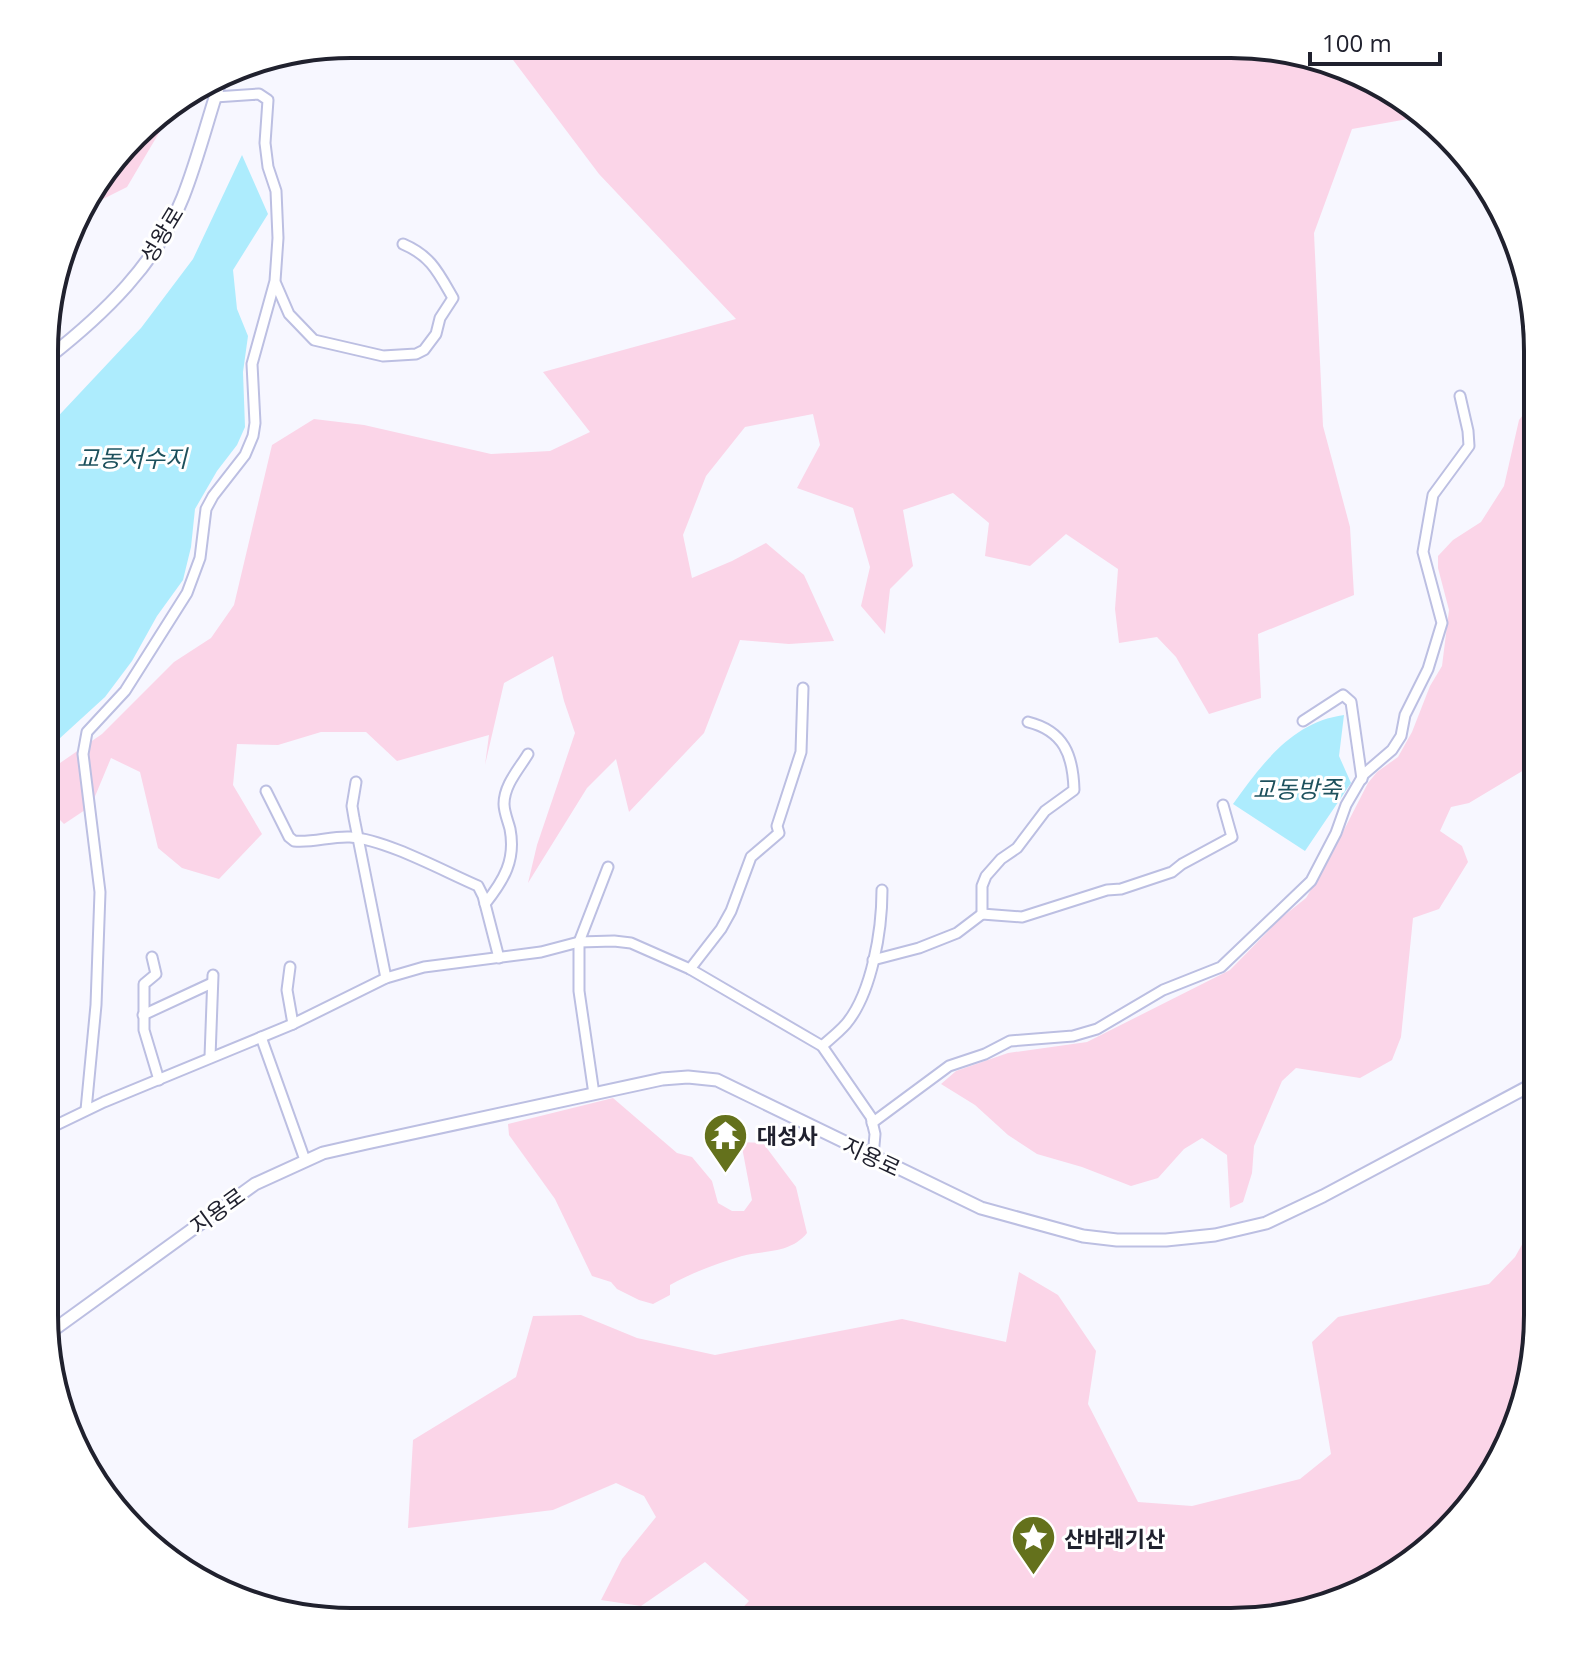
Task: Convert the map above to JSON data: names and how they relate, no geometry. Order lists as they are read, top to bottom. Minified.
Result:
{"streets":{"street":["성왕로","지용로"]},"water":["교동저수지","교동방죽"],"places":{"temple":["대성사"],"place":["산바래기산"]},"scale_bar":"100 m"}
